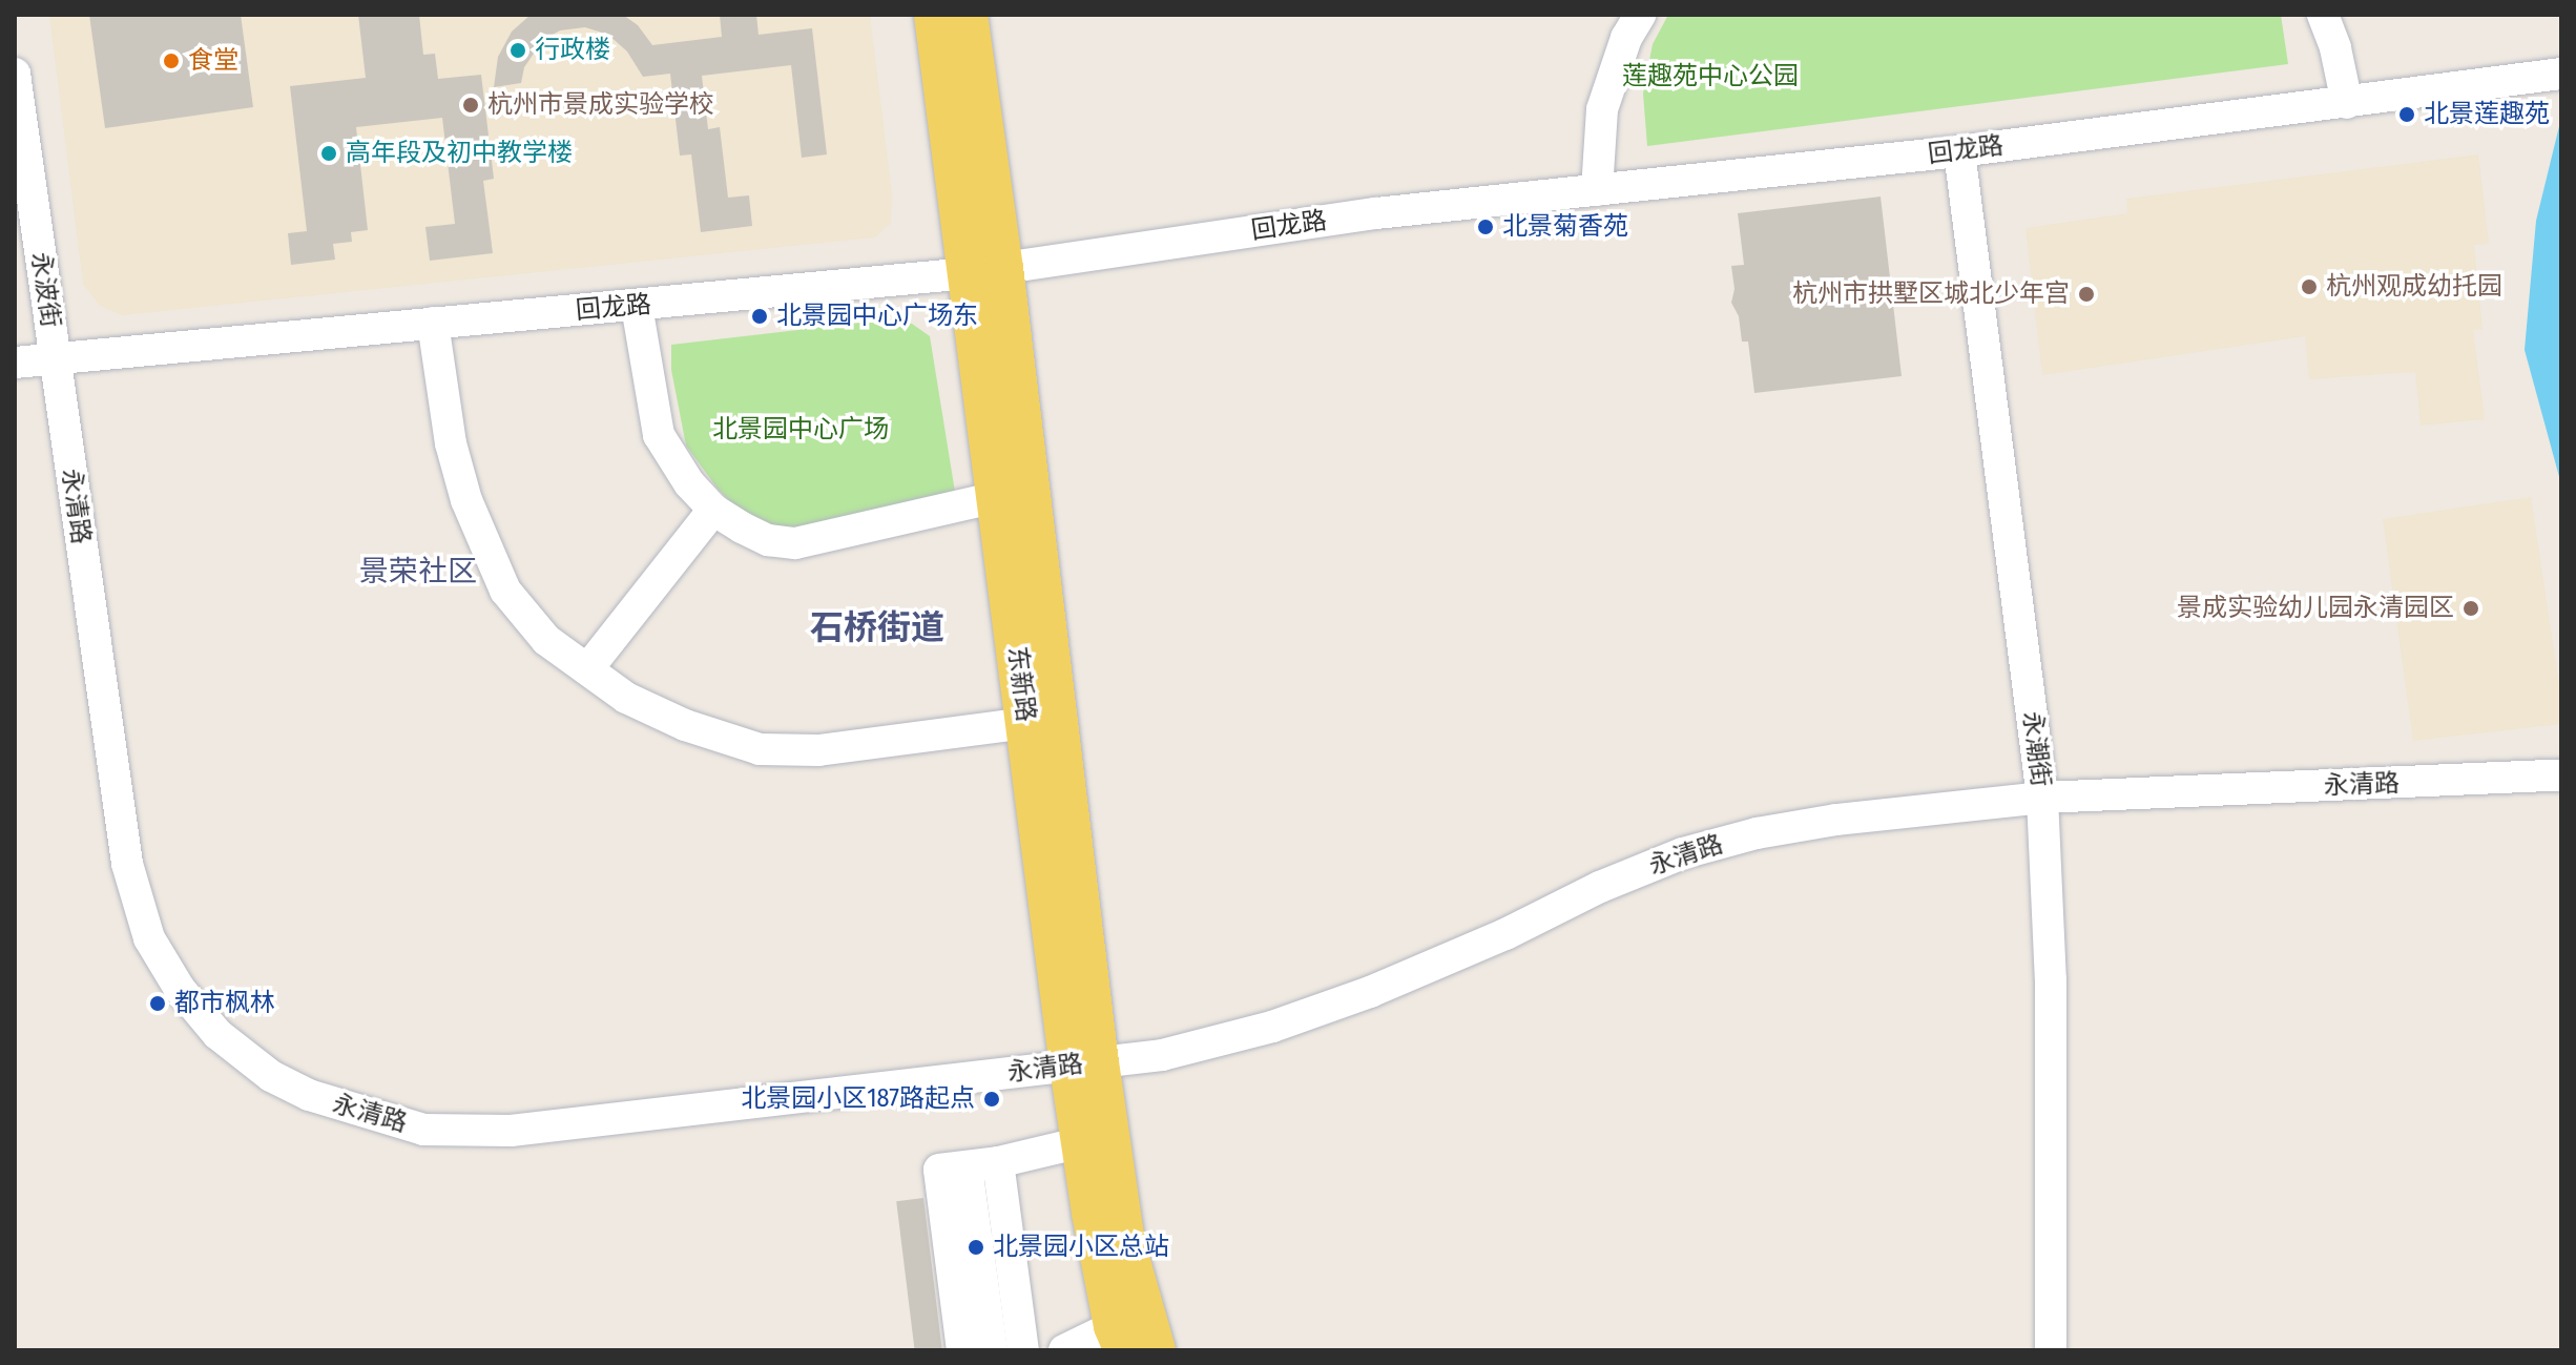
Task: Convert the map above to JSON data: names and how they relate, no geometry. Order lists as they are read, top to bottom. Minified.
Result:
{"streets":{"main road":["东新路"],"street":["回龙路","永波街","永清路","永潮街"]},"crossings":[["回龙路","永波街"],["回龙路","永清路"],["回龙路","东新路"],["回龙路","永潮街"],["永波街","永清路"],["永清路","东新路"],["永清路","永潮街"]],"districts":["景荣社区","石桥街道"],"parks":["莲趣苑中心公园","北景园中心广场"],"places":["行政楼","食堂","杭州市景成实验学校","北景莲趣苑","高年段及初中教学楼","北景菊香苑","杭州观成幼托园","杭州市拱墅区城北少年宫","北景园中心广场东","景成实验幼儿园永清园区","都市枫林","北景园小区187路起点","北景园小区总站"]}
